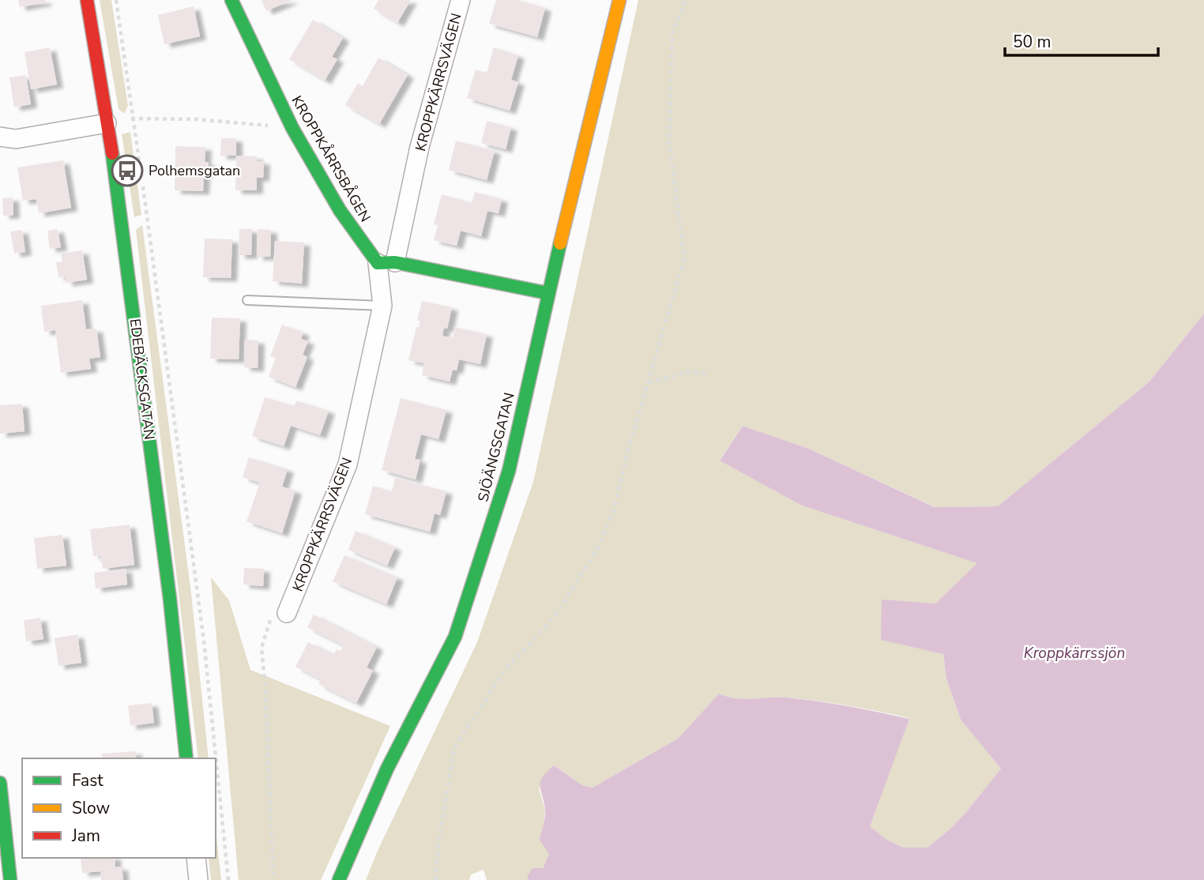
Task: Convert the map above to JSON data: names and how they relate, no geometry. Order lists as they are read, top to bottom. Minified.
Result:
{"streets":{"street":["KROPPKÄRRSVÄGEN","KROPPKÅRRSBÅGEN","EDEBÄCKSGATAN","SJÖÄNGSGATAN"]},"crossings":[["KROPPKÄRRSVÄGEN","KROPPKÅRRSBÅGEN"]],"water":["Kroppkärrssjön"],"places":{"bus stop":["Polhemsgatan"]},"legend":["Fast","Slow","Jam"],"scale_bar":"50 m"}
